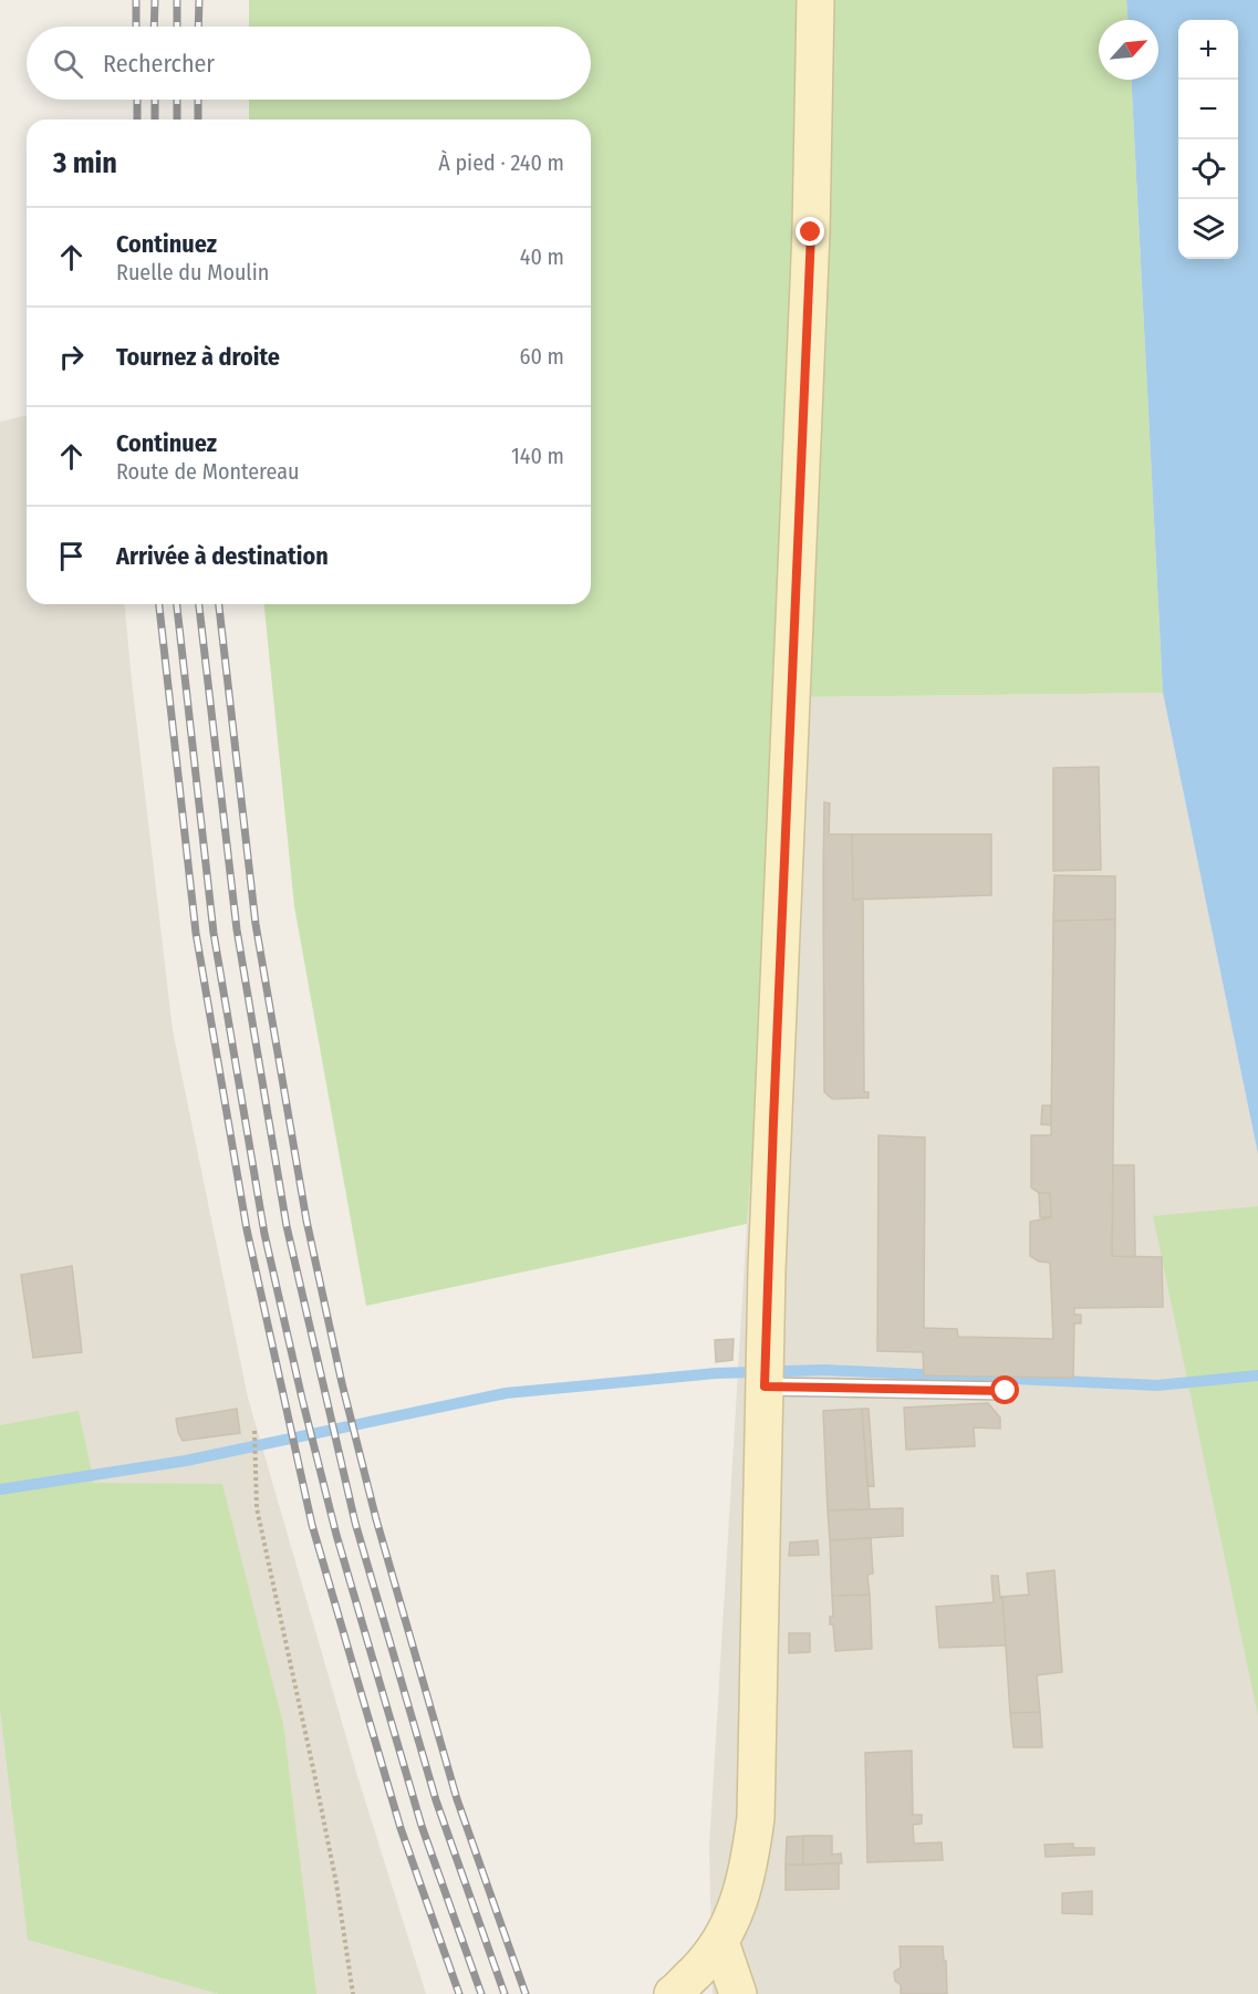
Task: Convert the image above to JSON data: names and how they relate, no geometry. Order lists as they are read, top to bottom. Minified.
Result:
{"north":"top right","page":{"map_buttons":["+","−"],"search":"Rechercher","heading":["3 min","À pied · 240 m"],"list":[["Continuez","Ruelle du Moulin","40 m"],["Tournez à droite","60 m"],["Continuez","Route de Montereau","140 m"],"Arrivée à destination"]}}
